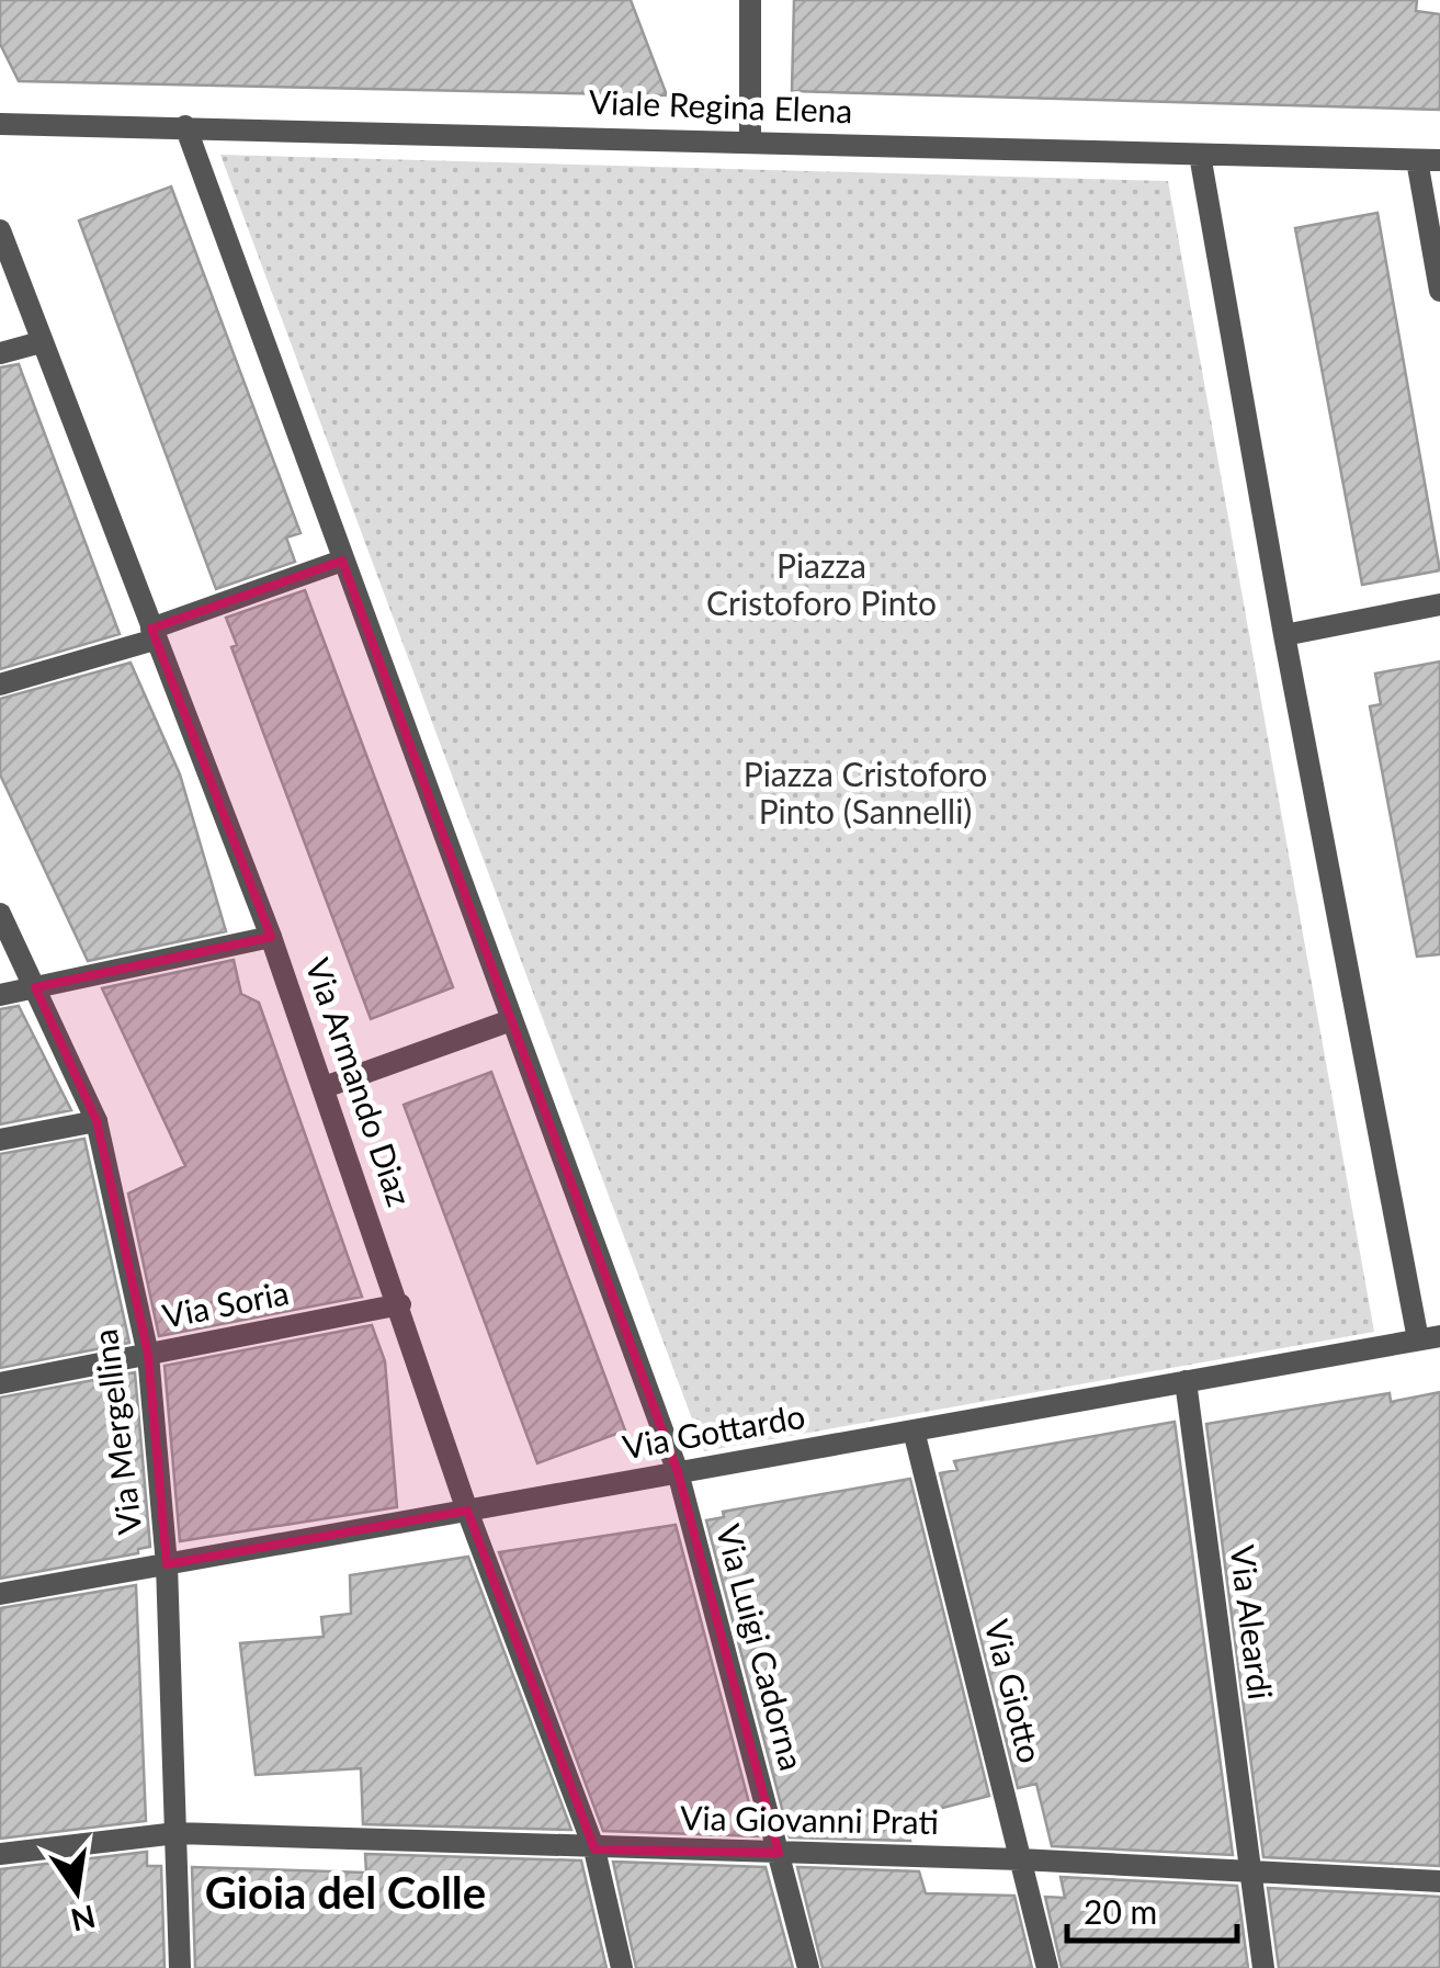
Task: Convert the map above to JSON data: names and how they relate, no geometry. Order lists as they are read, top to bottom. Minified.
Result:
{"streets":{"street":["Viale Regina Elena","Via Armando Diaz","Via Soria","Via Mergellina","Via Gottardo","Via Aleardi","Via Luigi Cadorna","Via Giotto","Via Giovanni Prati"]},"crossings":[["Via Armando Diaz","Via Soria"],["Via Armando Diaz","Via Gottardo"],["Via Armando Diaz","Via Giovanni Prati"],["Via Soria","Via Mergellina"],["Via Mergellina","Via Gottardo"],["Via Mergellina","Via Giovanni Prati"],["Via Gottardo","Via Aleardi"],["Via Gottardo","Via Luigi Cadorna"],["Via Gottardo","Via Giotto"],["Via Aleardi","Via Giovanni Prati"],["Via Luigi Cadorna","Via Giovanni Prati"],["Via Giotto","Via Giovanni Prati"]],"districts":["Gioia del Colle"],"parks":["Piazza Cristoforo Pinto","Piazza Cristoforo Pinto (Sannelli)"],"scale_bar":"20 m","north":"bottom"}
